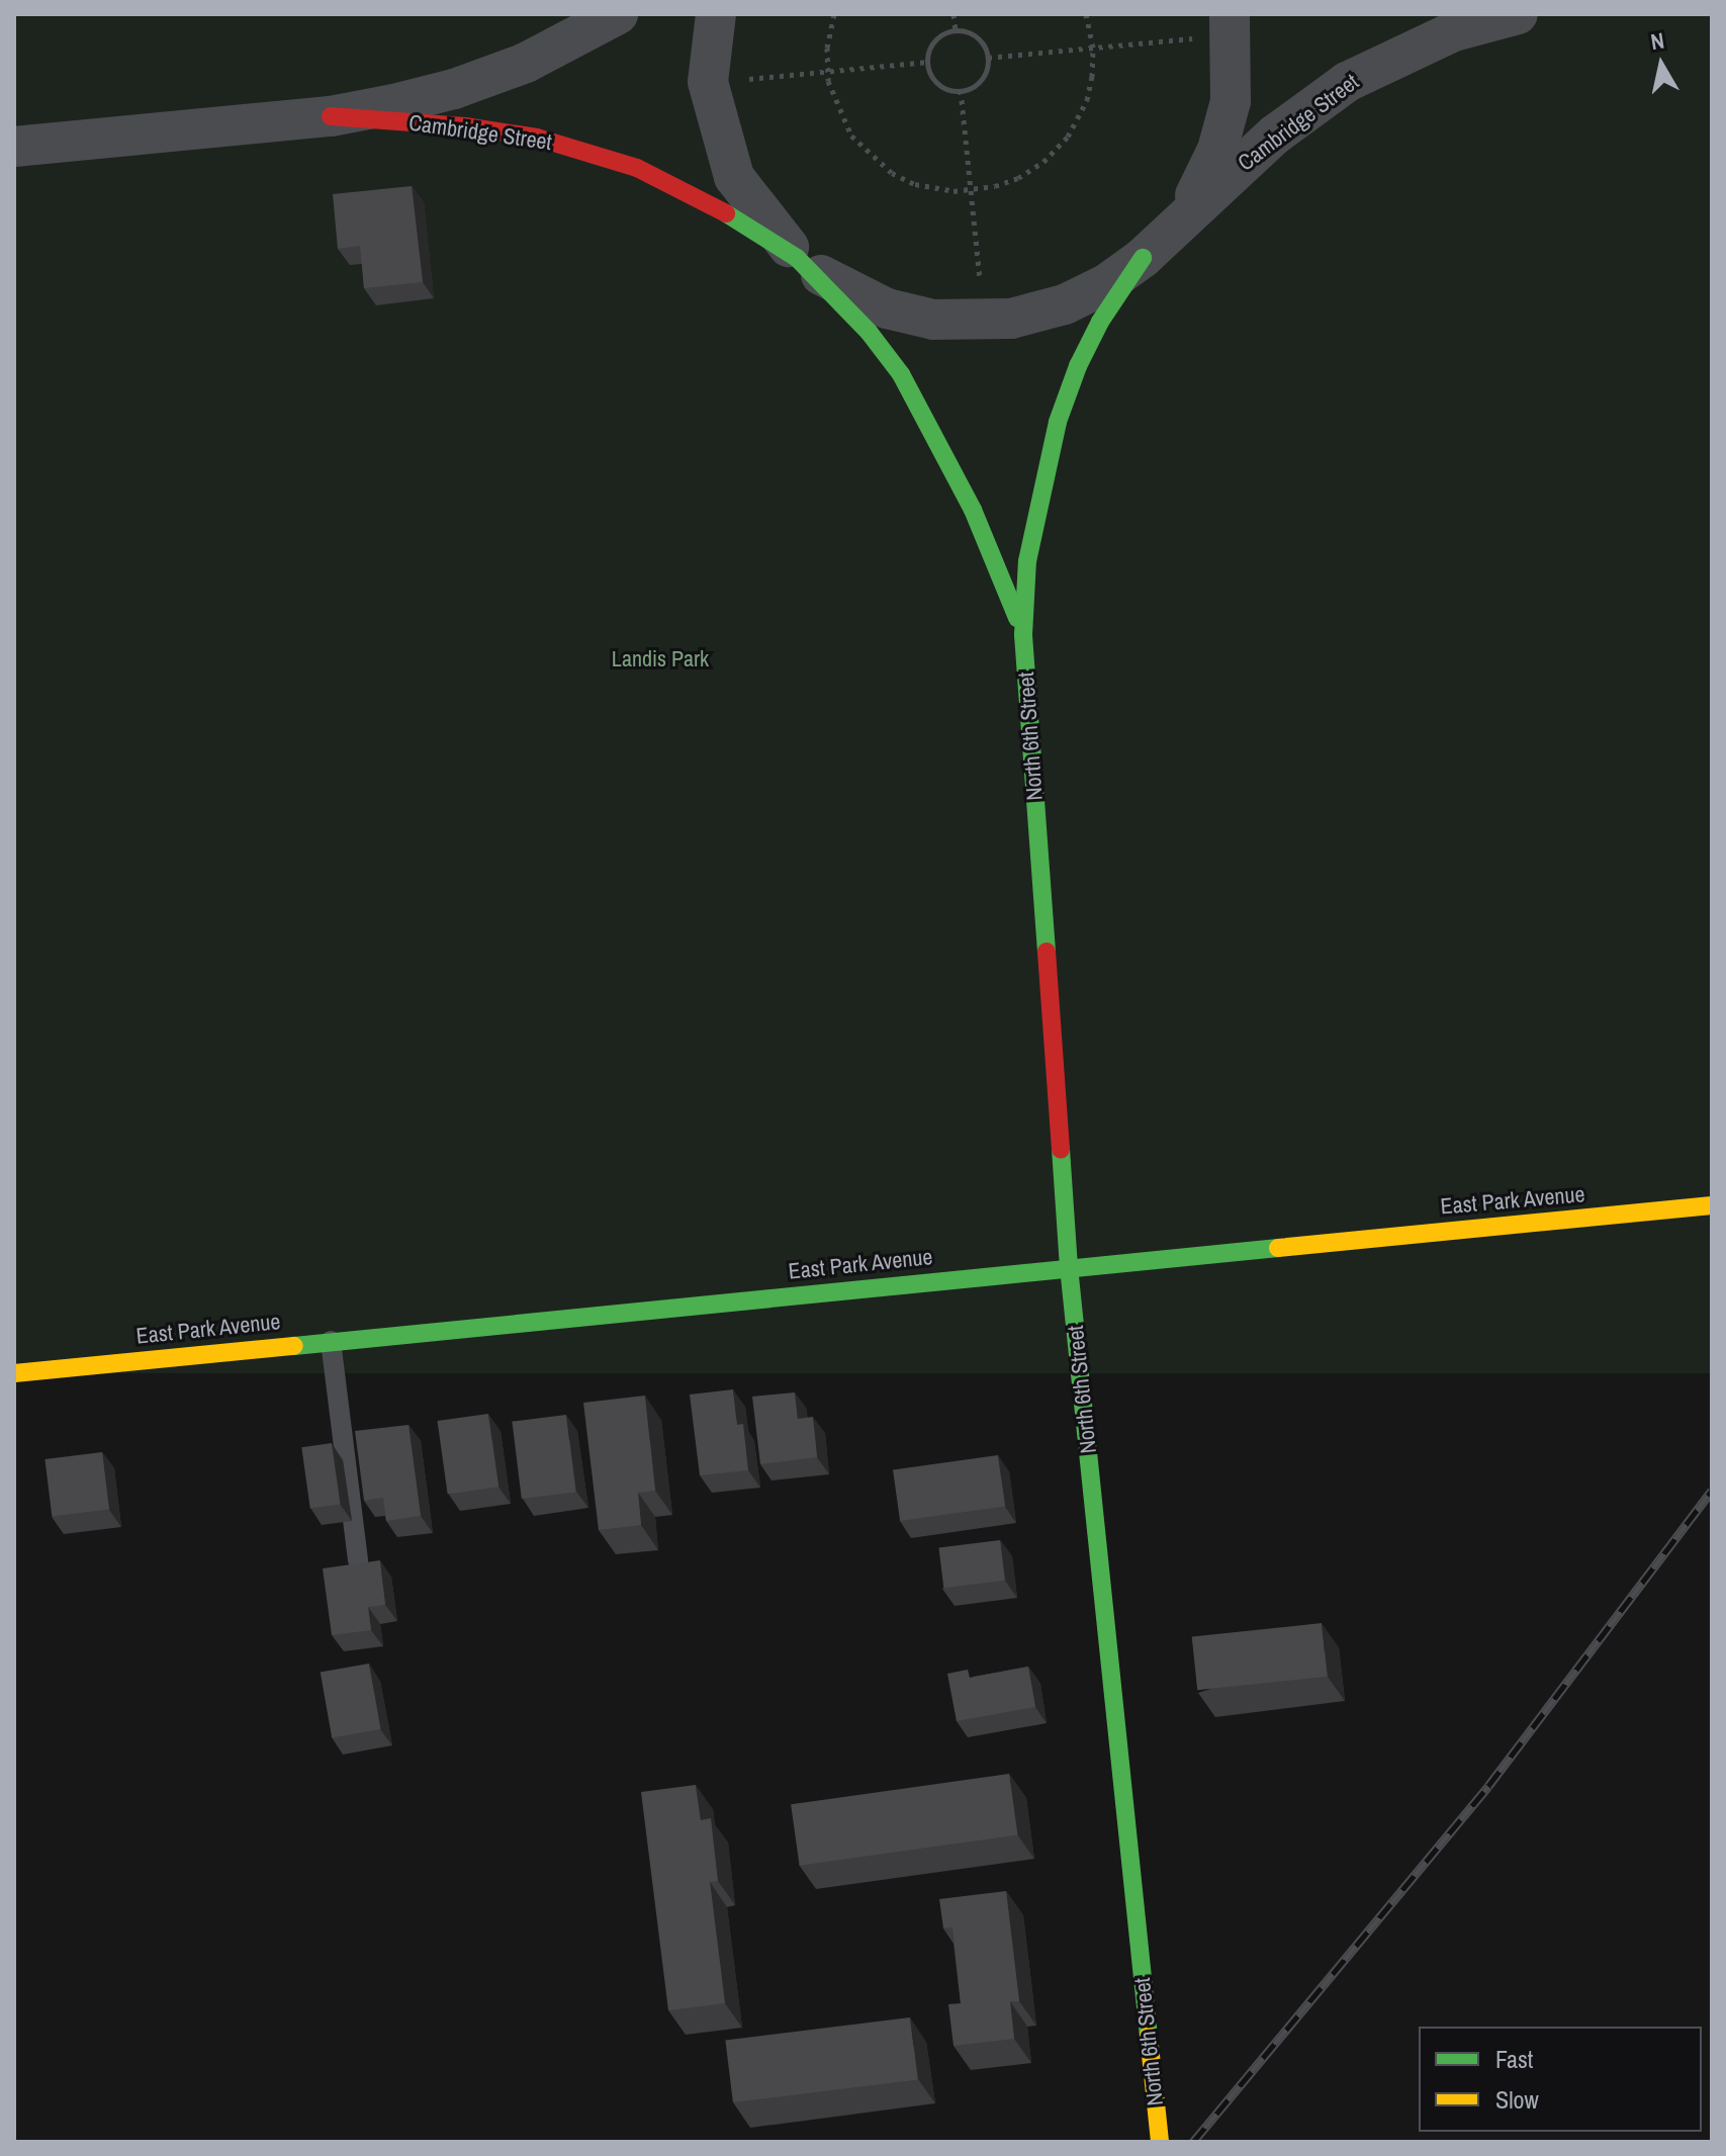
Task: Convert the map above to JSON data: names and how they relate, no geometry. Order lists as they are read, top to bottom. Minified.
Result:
{"streets":{"street":["Cambridge Street","North 6th Street","East Park Avenue"]},"crossings":[["Cambridge Street","North 6th Street"],["North 6th Street","East Park Avenue"]],"parks":["Landis Park"],"legend":["Fast","Slow"],"north":"top"}
